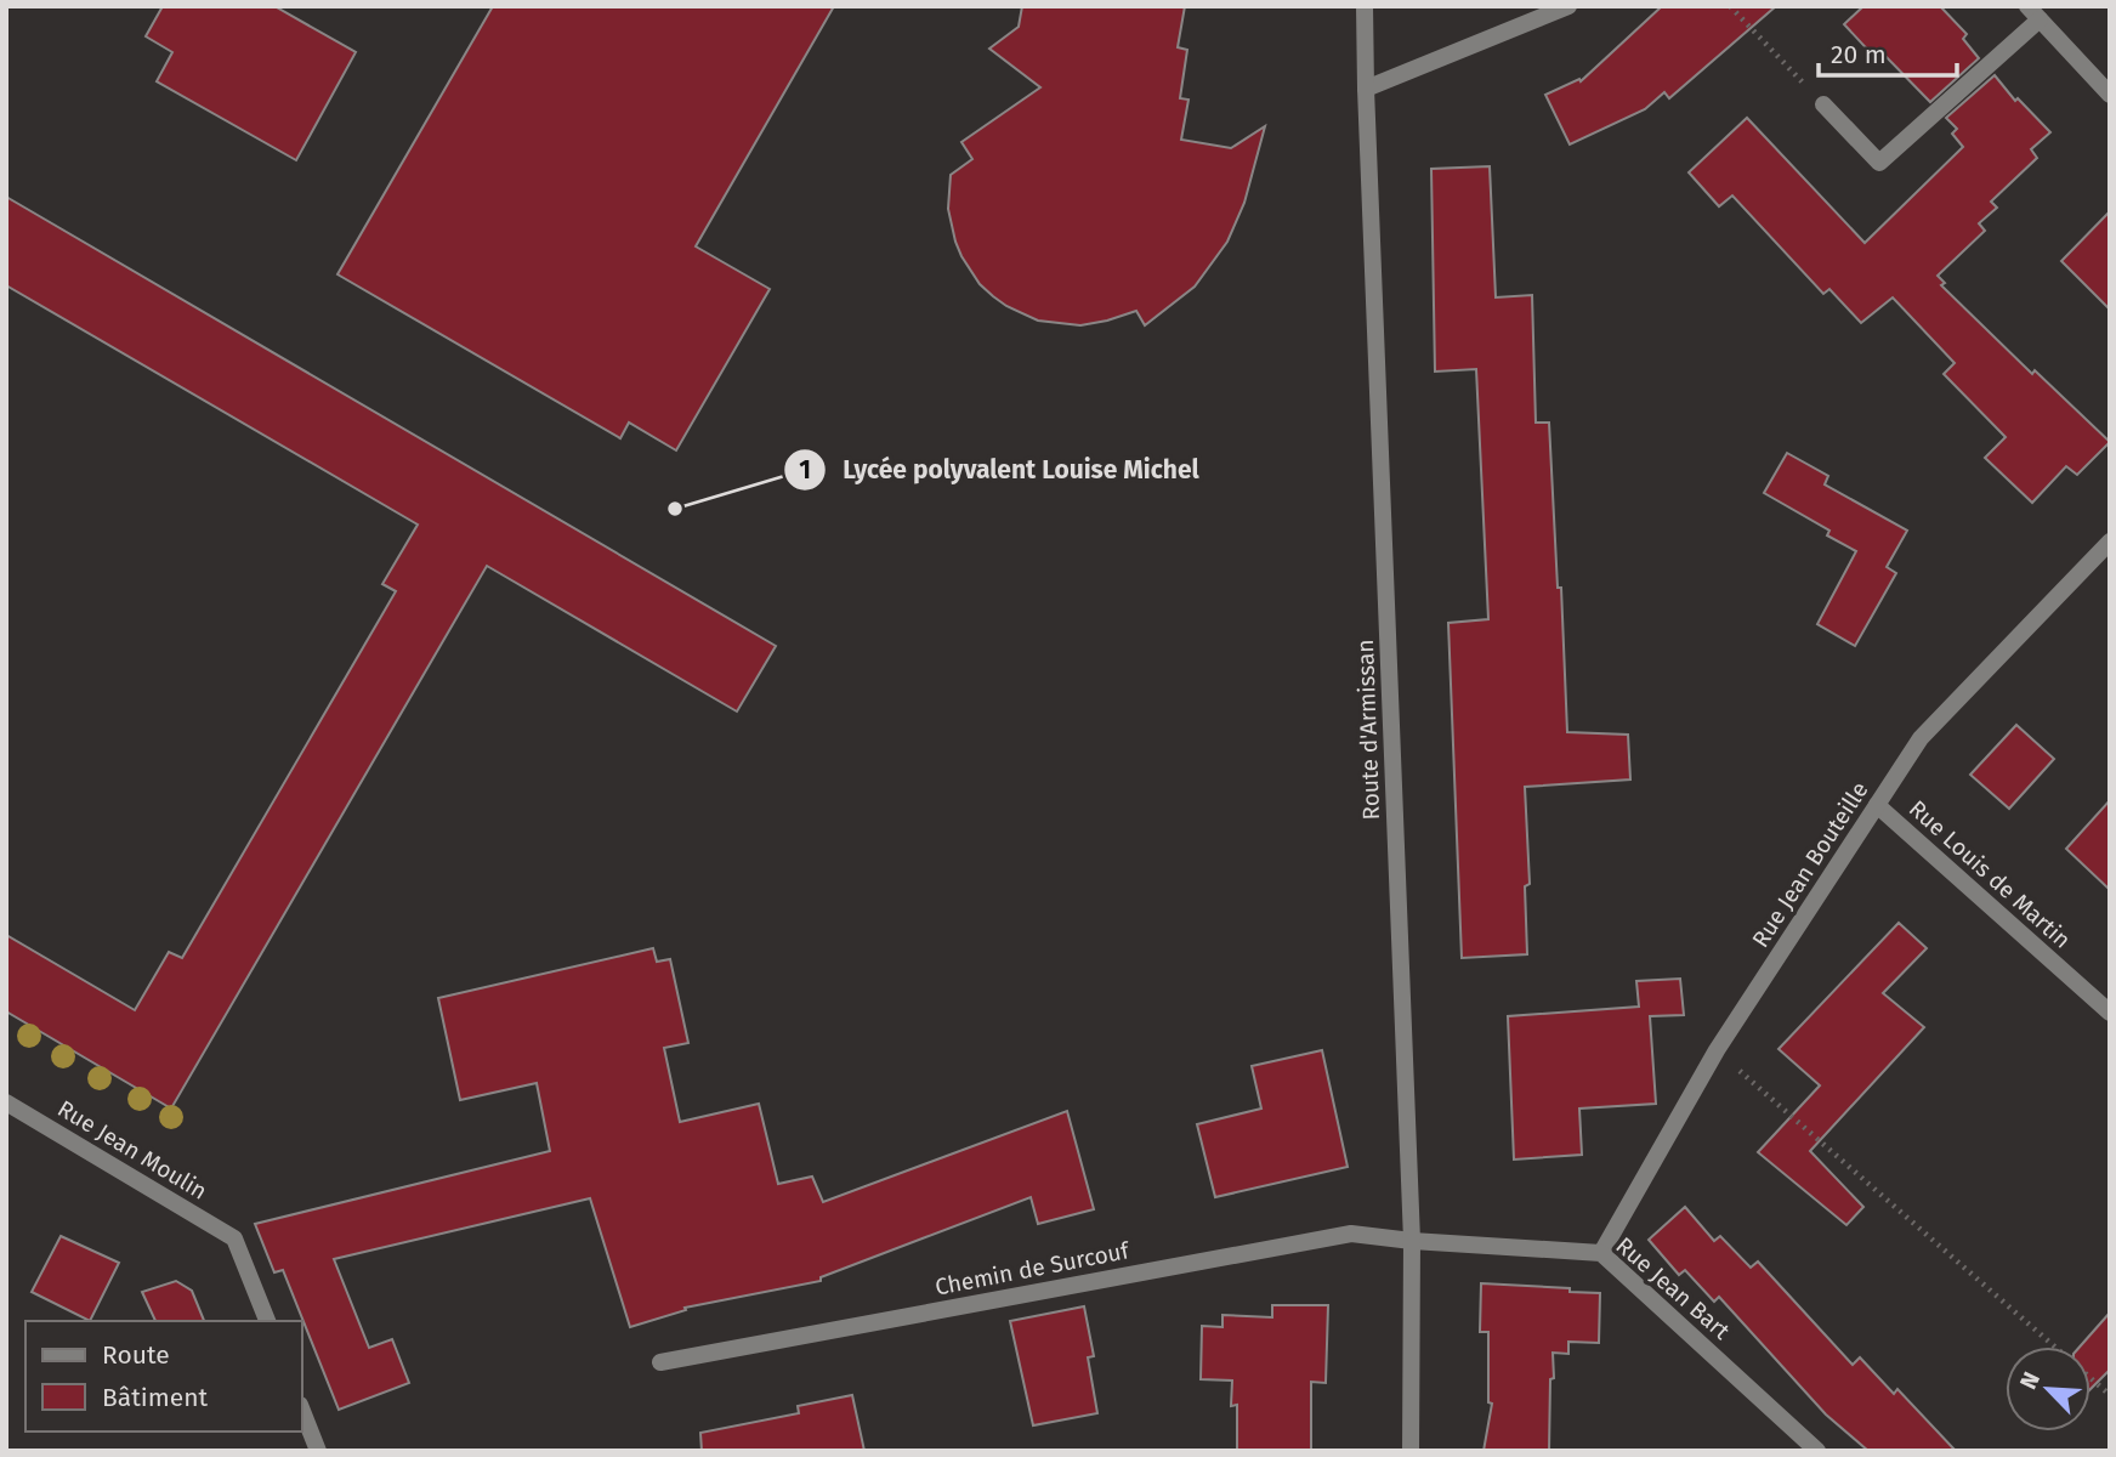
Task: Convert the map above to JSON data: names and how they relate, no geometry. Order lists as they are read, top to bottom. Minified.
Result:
{"streets":{"street":["Route d'Armissan","Rue Jean Bouteille","Rue Louis de Martin","Rue Jean Moulin","Chemin de Surcouf","Rue Jean Bart"]},"crossings":[["Route d'Armissan","Chemin de Surcouf"],["Route d'Armissan","Rue Jean Bart"],["Rue Jean Bouteille","Rue Louis de Martin"],["Rue Jean Bouteille","Rue Jean Bart"],["Chemin de Surcouf","Rue Jean Bart"]],"places":["Lycée polyvalent Louise Michel"],"legend":["Route","Bâtiment"],"scale_bar":"20 m","north":"top left"}
